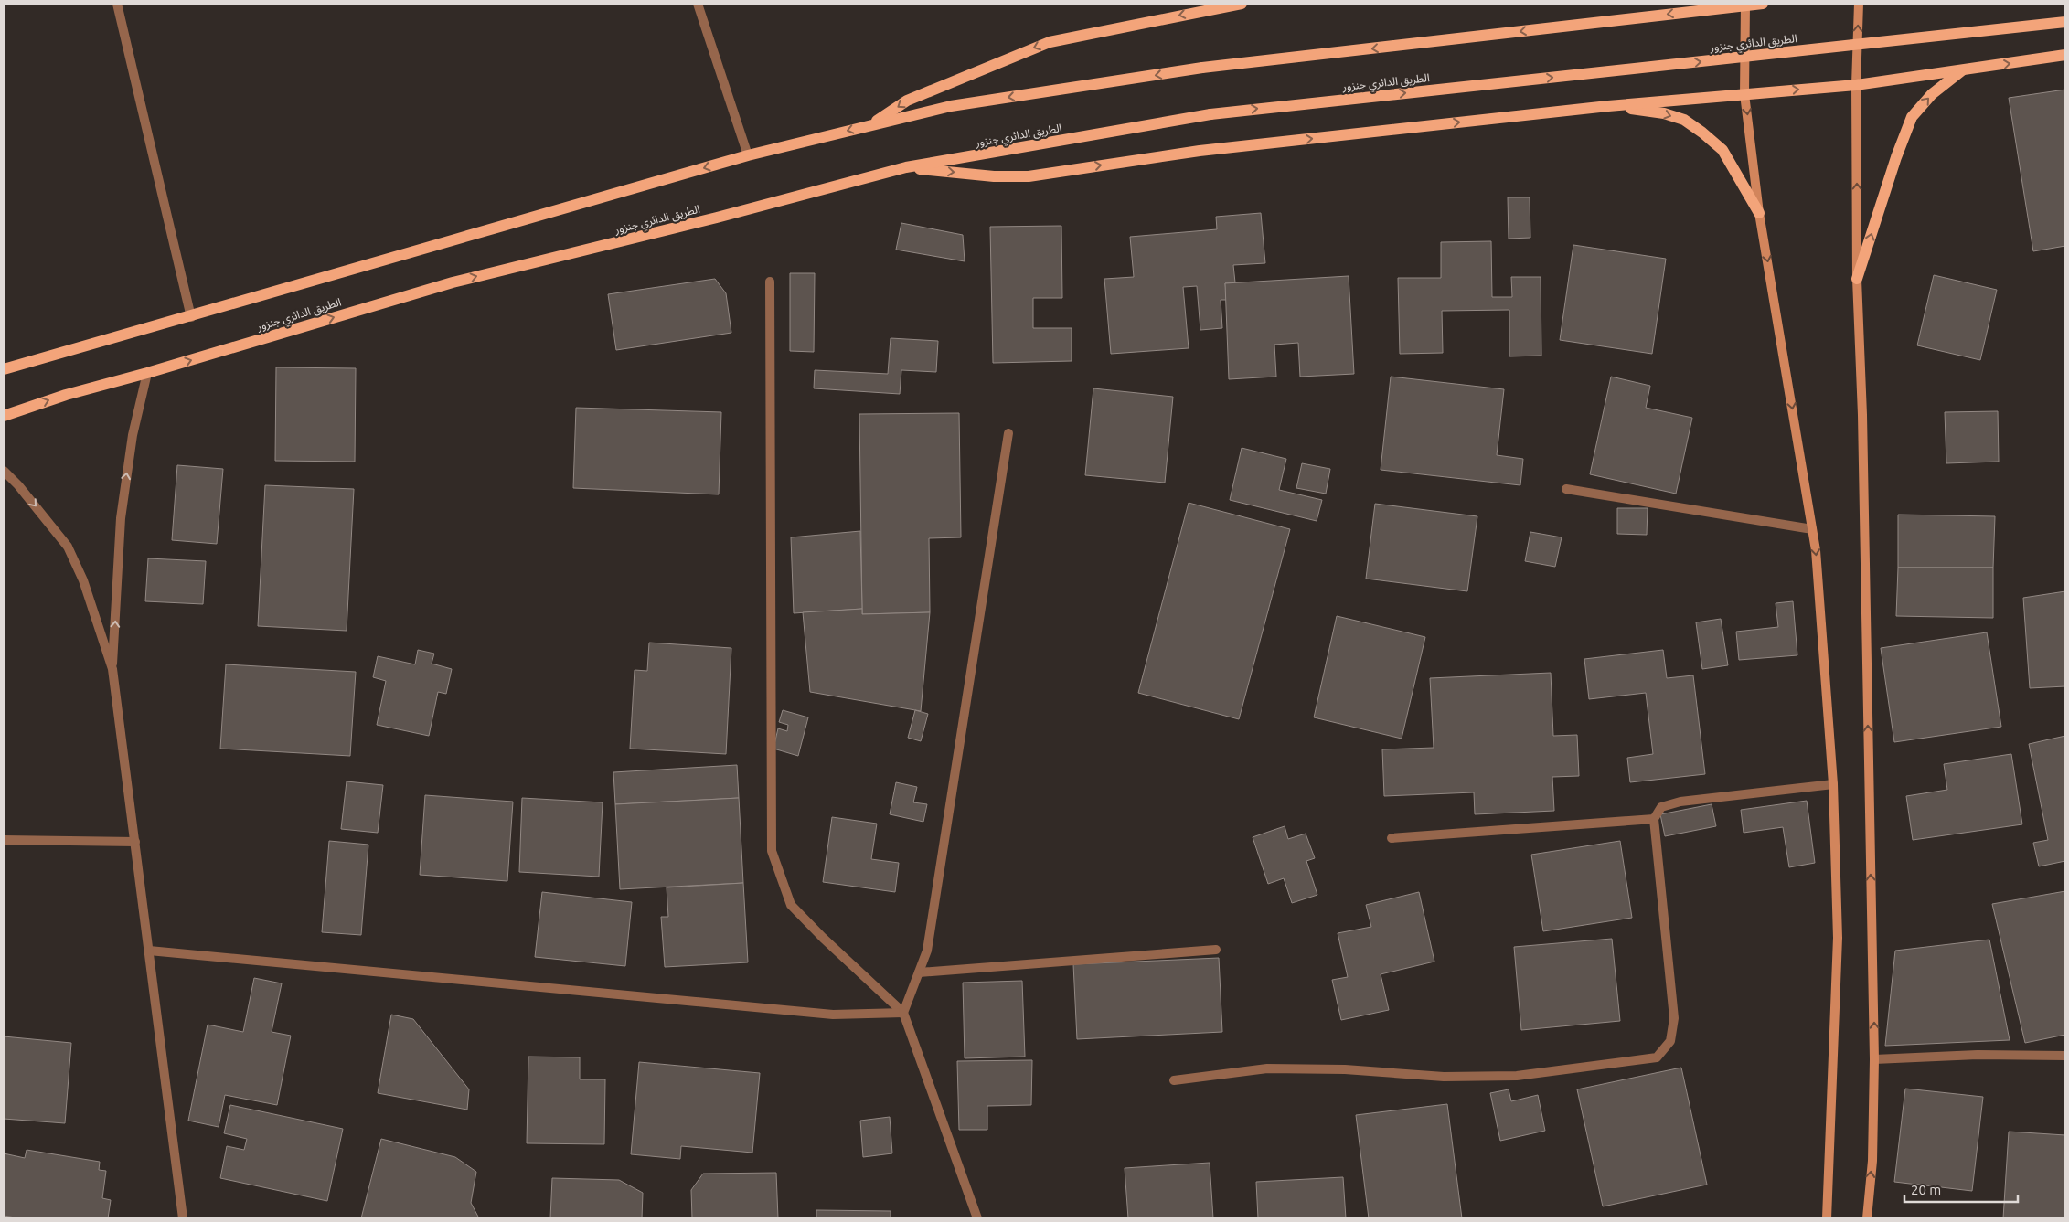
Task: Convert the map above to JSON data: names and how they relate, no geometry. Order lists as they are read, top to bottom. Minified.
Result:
{"streets":{"main road":["الطريق الدائري جنزور"]},"scale_bar":"20 m"}
